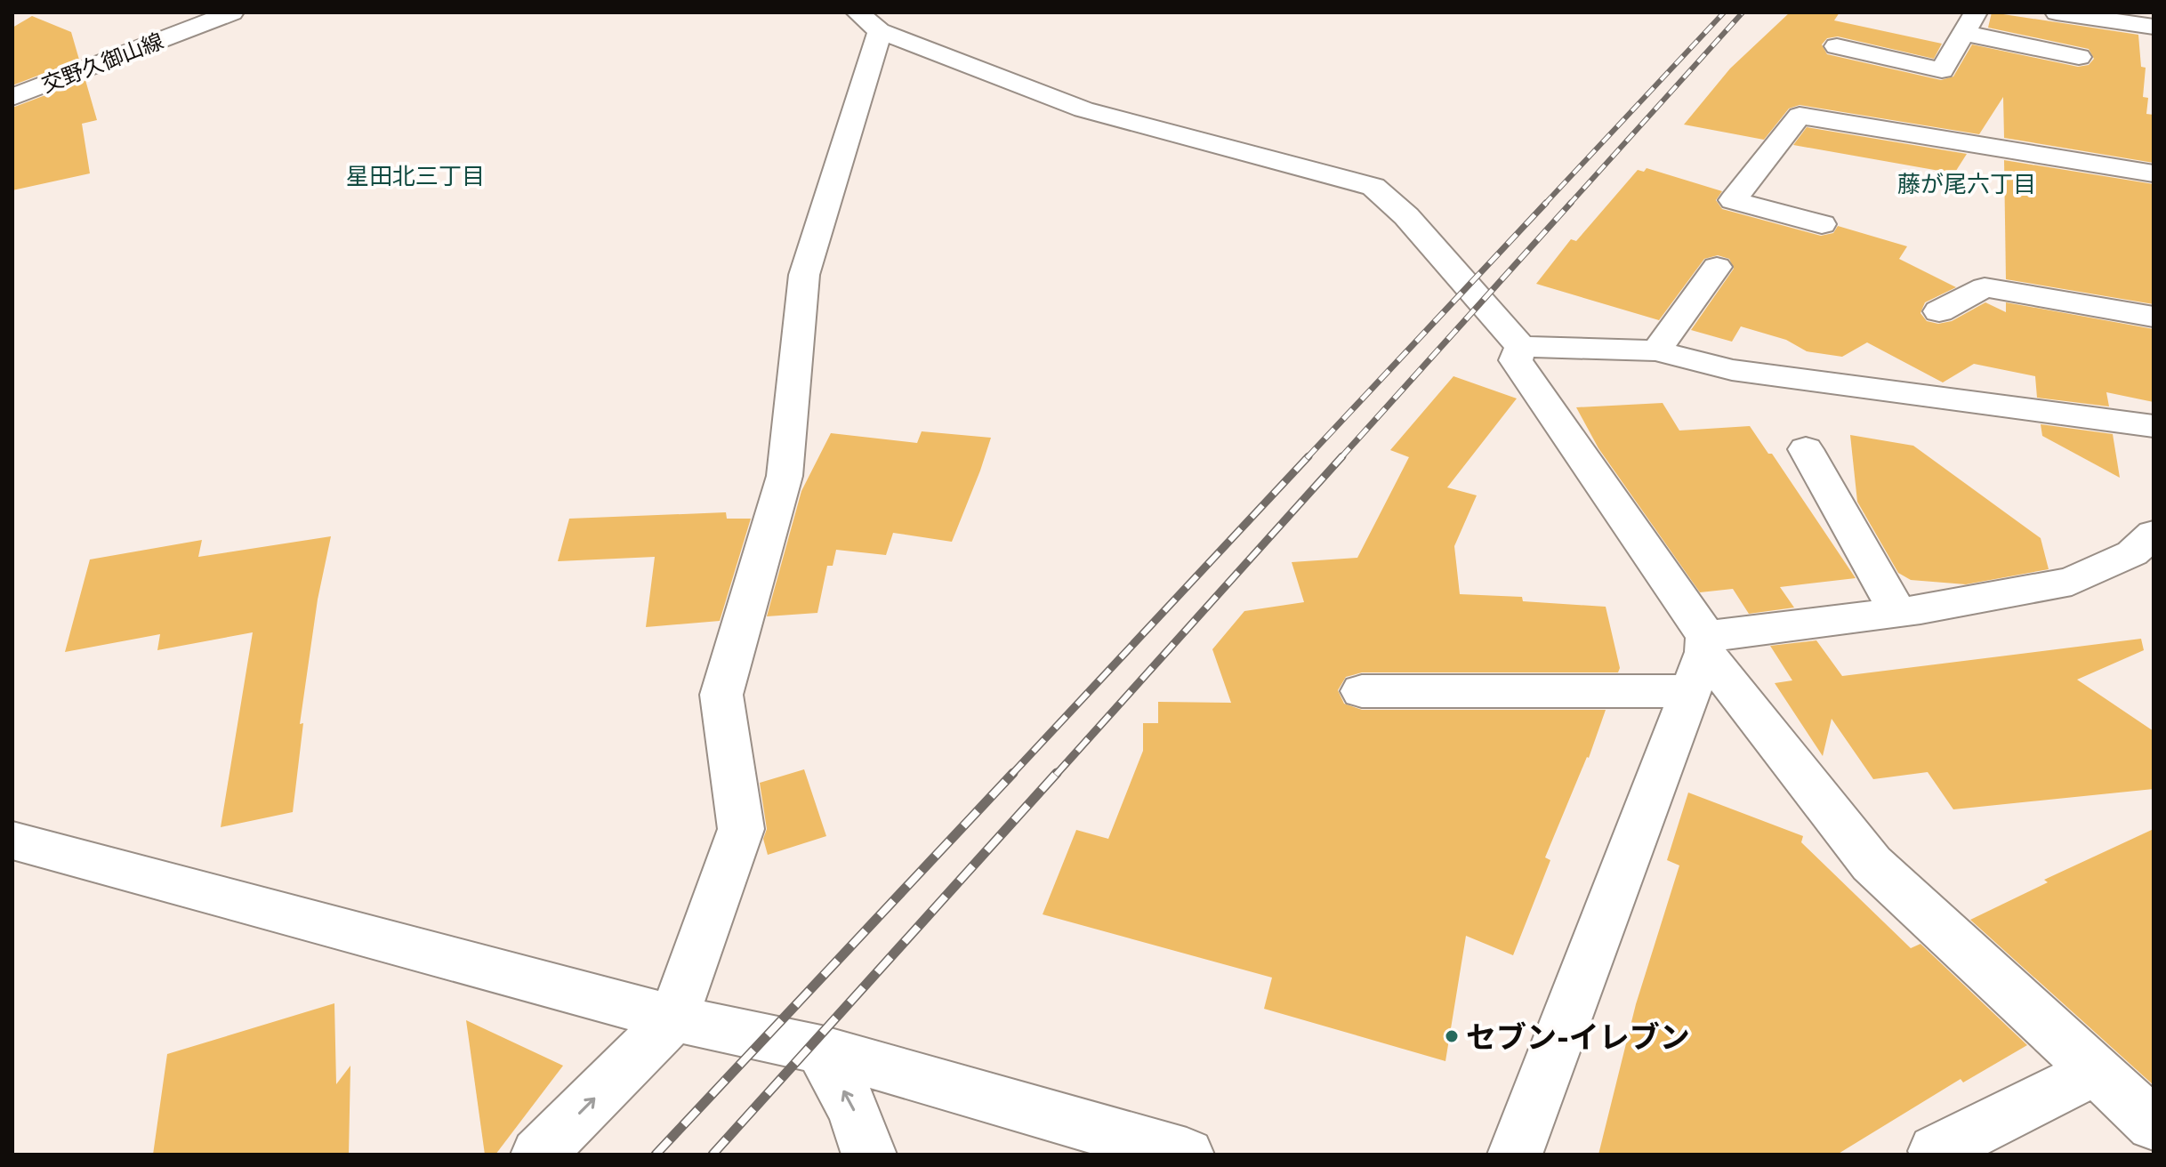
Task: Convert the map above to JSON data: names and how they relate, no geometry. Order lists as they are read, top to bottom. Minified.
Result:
{"streets":{"street":["交野久御山線"]},"districts":["星田北三丁目","藤が尾六丁目"],"places":["セブン-イレブン"]}
